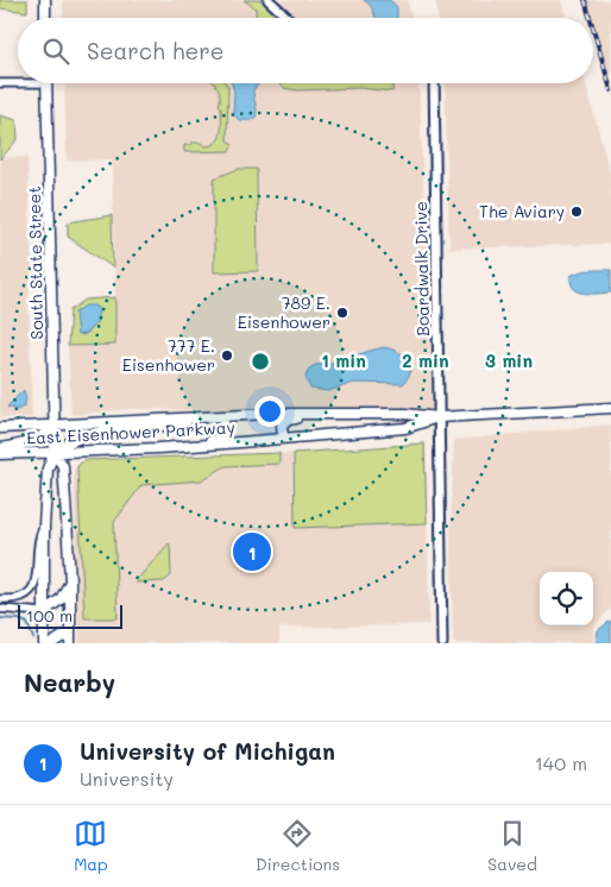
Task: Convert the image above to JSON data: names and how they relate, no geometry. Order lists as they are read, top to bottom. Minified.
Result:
{"streets":{"main road":["South State Street","East Eisenhower Parkway"],"street":["Boardwalk Drive"]},"crossings":[["South State Street","East Eisenhower Parkway"],["Boardwalk Drive","East Eisenhower Parkway"]],"places":["The Aviary","789 E. Eisenhower","777 E. Eisenhower"],"scale_bar":"100 m","page":{"search":"Search here","pins":"1","scale":"100 m","heading":"Nearby","list":[{"mark":"1","name":"University of Michigan","note":"University","value":"140 m"}],"nav":["Map","Directions","Saved"]},"rings":["1 min","2 min","3 min"]}
